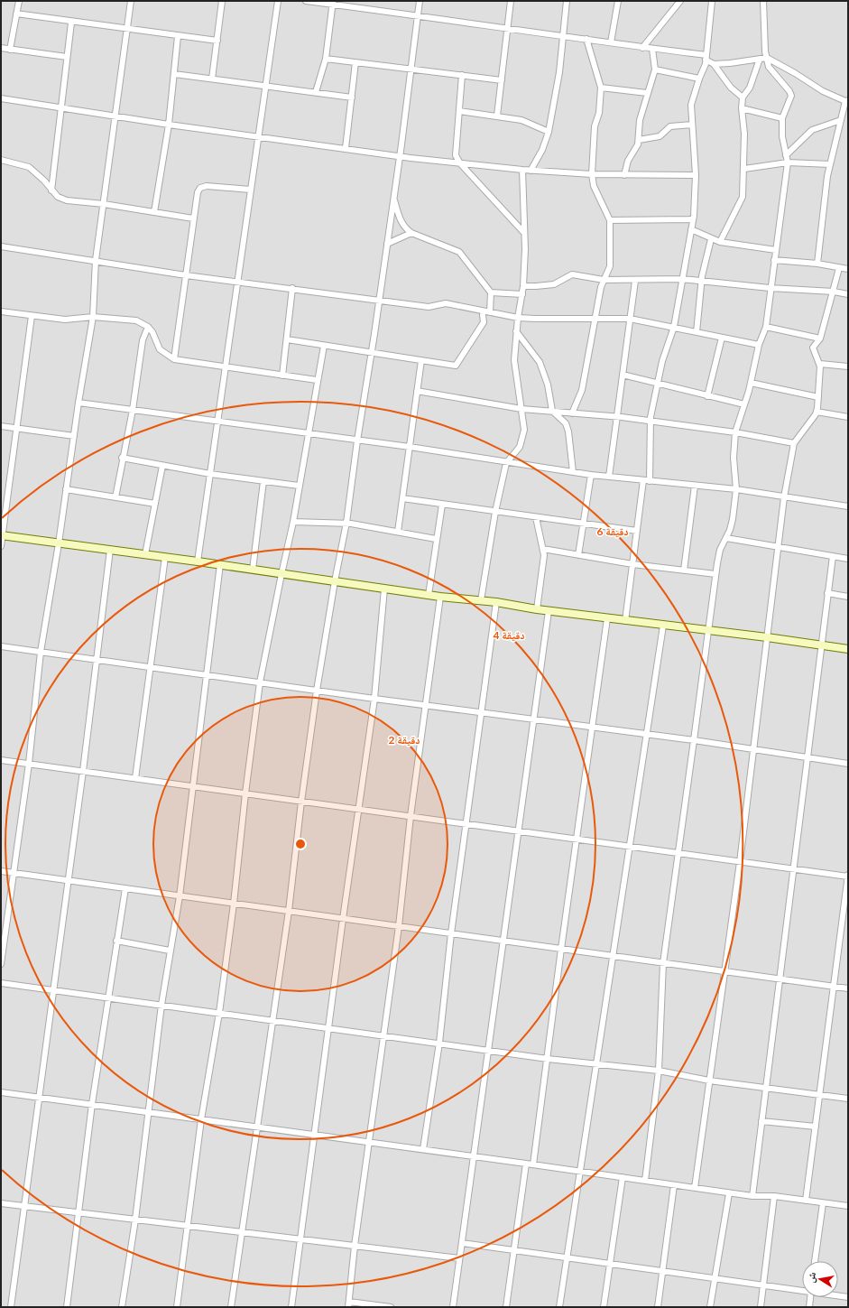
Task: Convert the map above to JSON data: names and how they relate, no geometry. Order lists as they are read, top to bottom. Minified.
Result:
{"north":"left","rings":["6 دقيقة","4 دقيقة","2 دقيقة"]}
